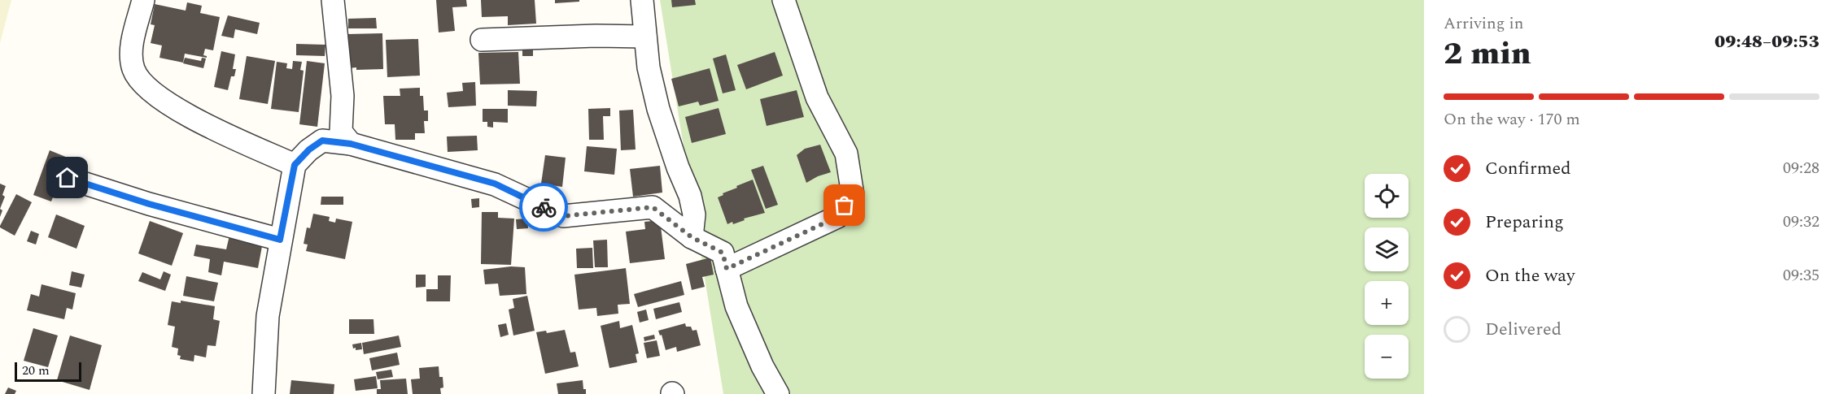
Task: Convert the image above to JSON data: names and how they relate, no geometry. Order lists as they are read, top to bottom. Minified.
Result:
{"scale_bar":"20 m","page":{"heading":["2 min","Arriving in","09:48–09:53"],"bar":"On the way · 170 m","list":[["Confirmed","09:28"],["Preparing","09:32"],["On the way","09:35"],"Delivered"],"map_buttons":["+","−"],"scale":"20 m"}}
